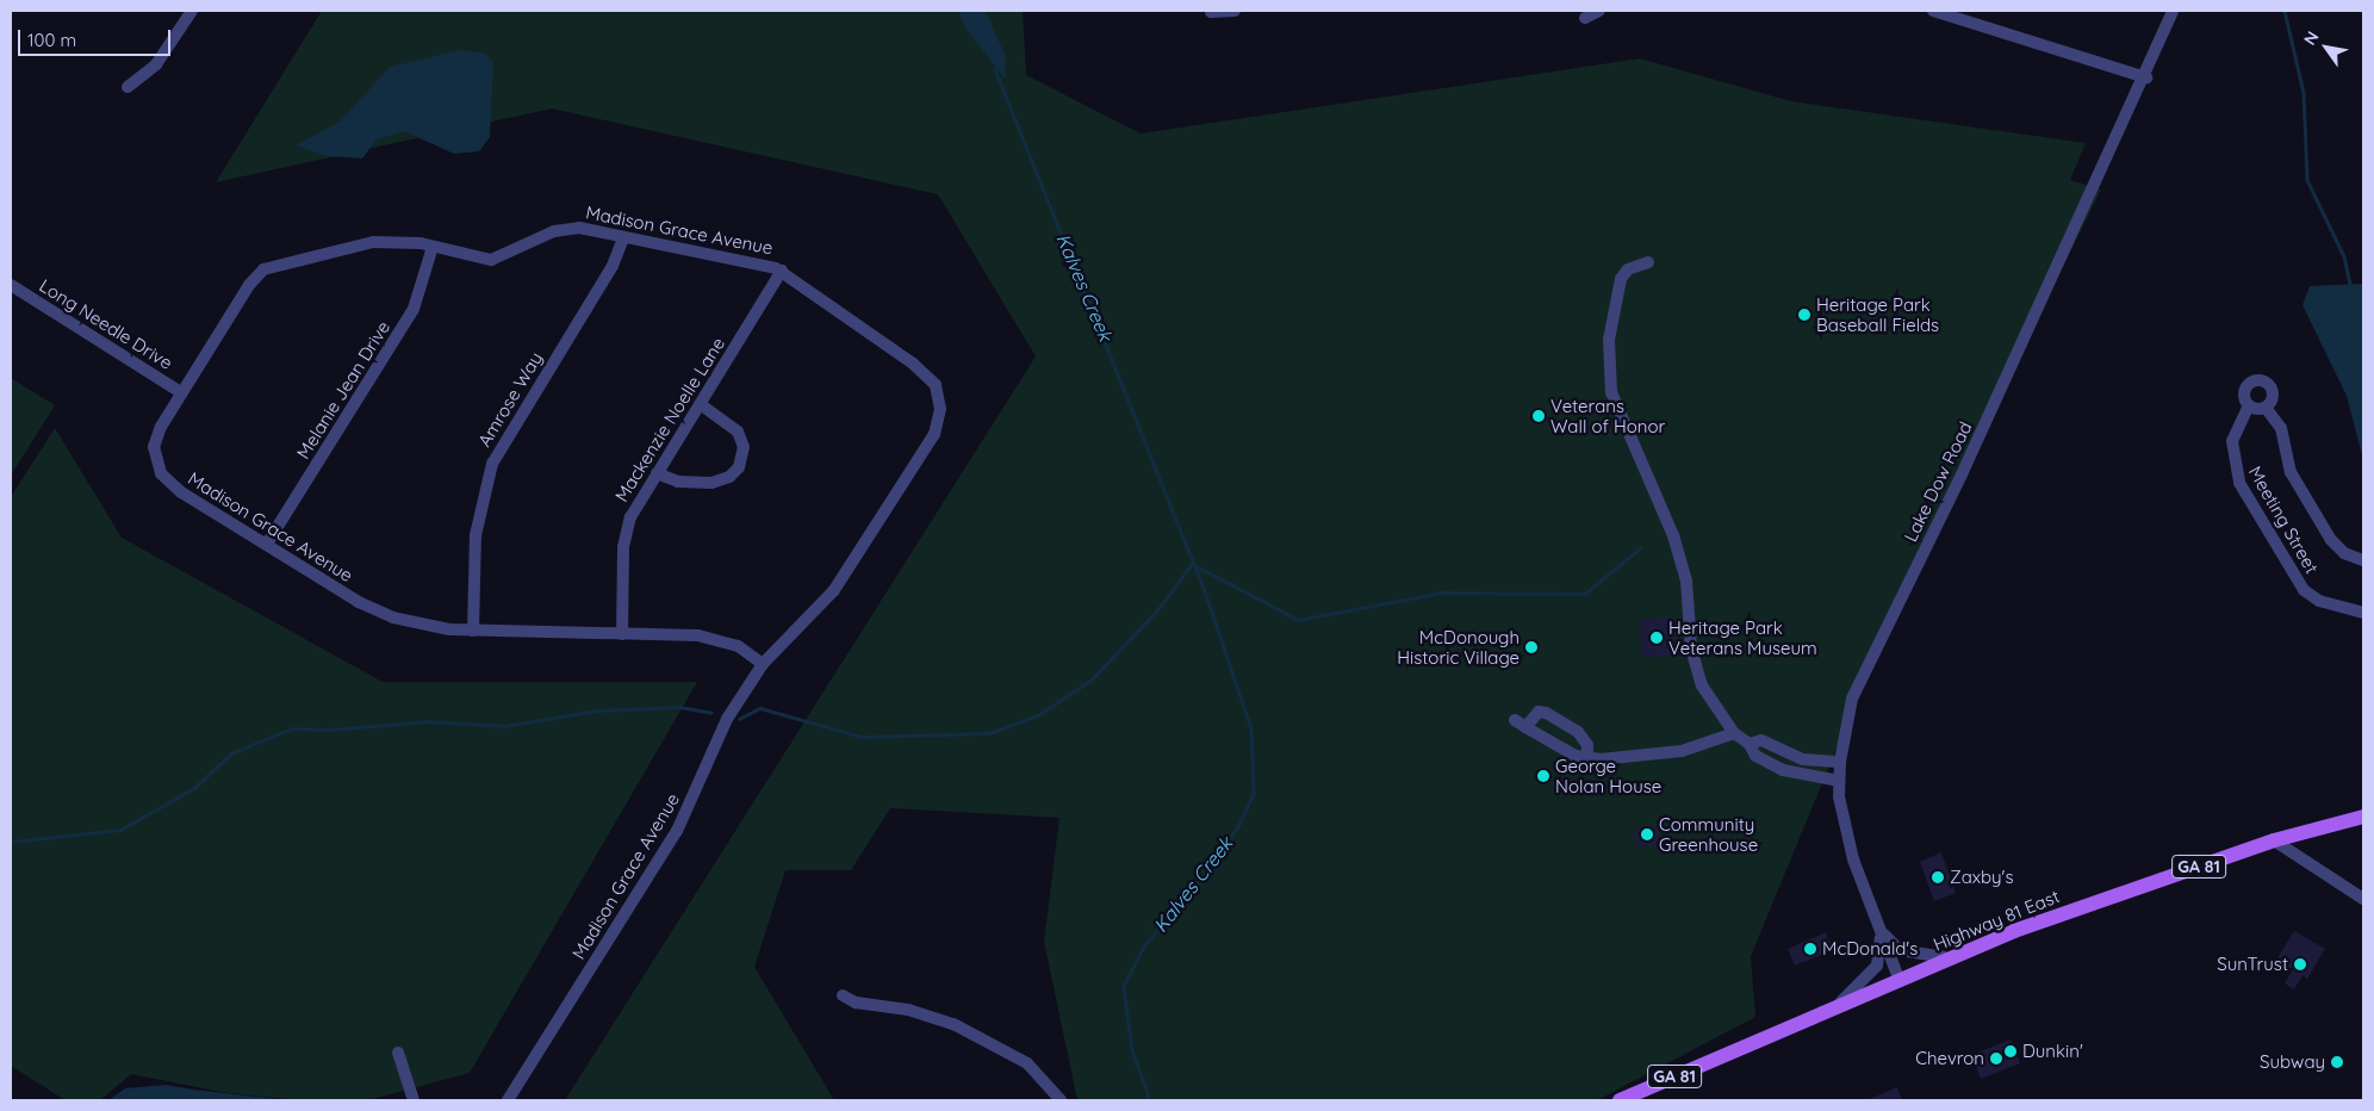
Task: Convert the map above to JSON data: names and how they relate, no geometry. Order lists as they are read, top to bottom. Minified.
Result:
{"streets":{"main road":["GA 81","Highway 81 East"],"street":["Madison Grace Avenue","Long Needle Drive","Melanie Jean Drive","Amrose Way","Mackenzie Noelle Lane","Lake Dow Road","Meeting Street"]},"crossings":[["Madison Grace Avenue","Long Needle Drive"],["Madison Grace Avenue","Melanie Jean Drive"],["Madison Grace Avenue","Amrose Way"],["Madison Grace Avenue","Mackenzie Noelle Lane"],["Lake Dow Road","Highway 81 East"]],"water":["Kalves Creek"],"places":["Heritage Park Baseball Fields","Veterans Wall of Honor","Heritage Park Veterans Museum","McDonough Historic Village","George Nolan House","Community Greenhouse","Zaxby's","McDonald's","SunTrust","Dunkin'","Chevron","Subway"],"scale_bar":"100 m","north":"top left"}
